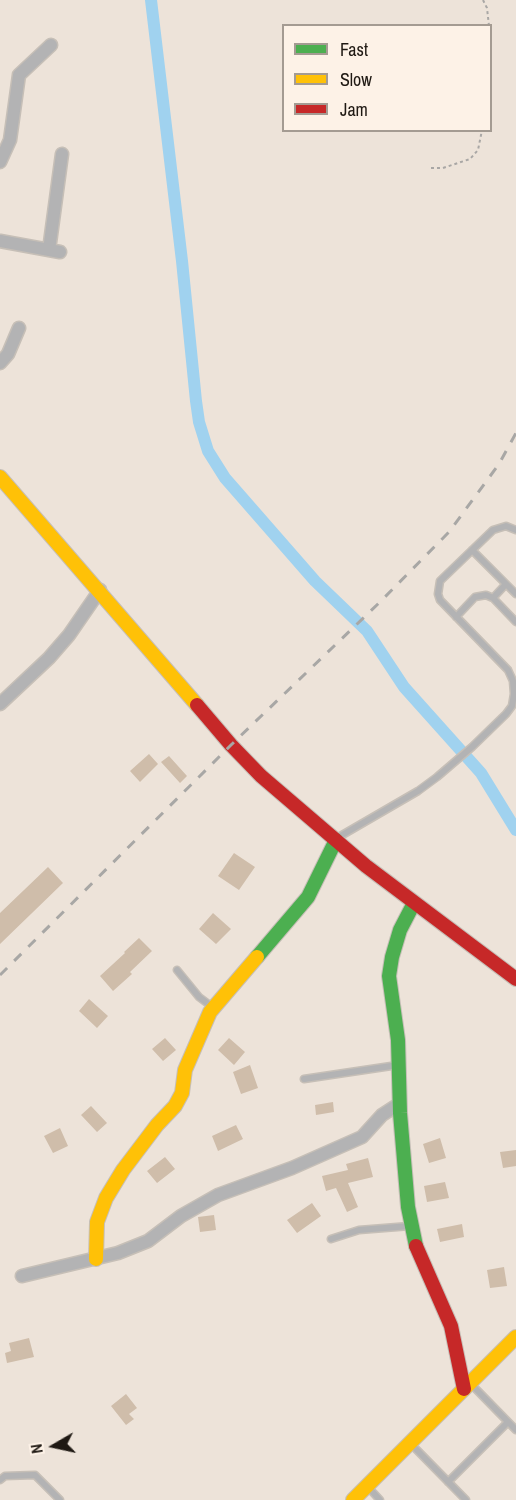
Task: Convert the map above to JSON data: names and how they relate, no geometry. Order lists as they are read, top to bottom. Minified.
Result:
{"legend":["Fast","Slow","Jam"],"north":"left"}
